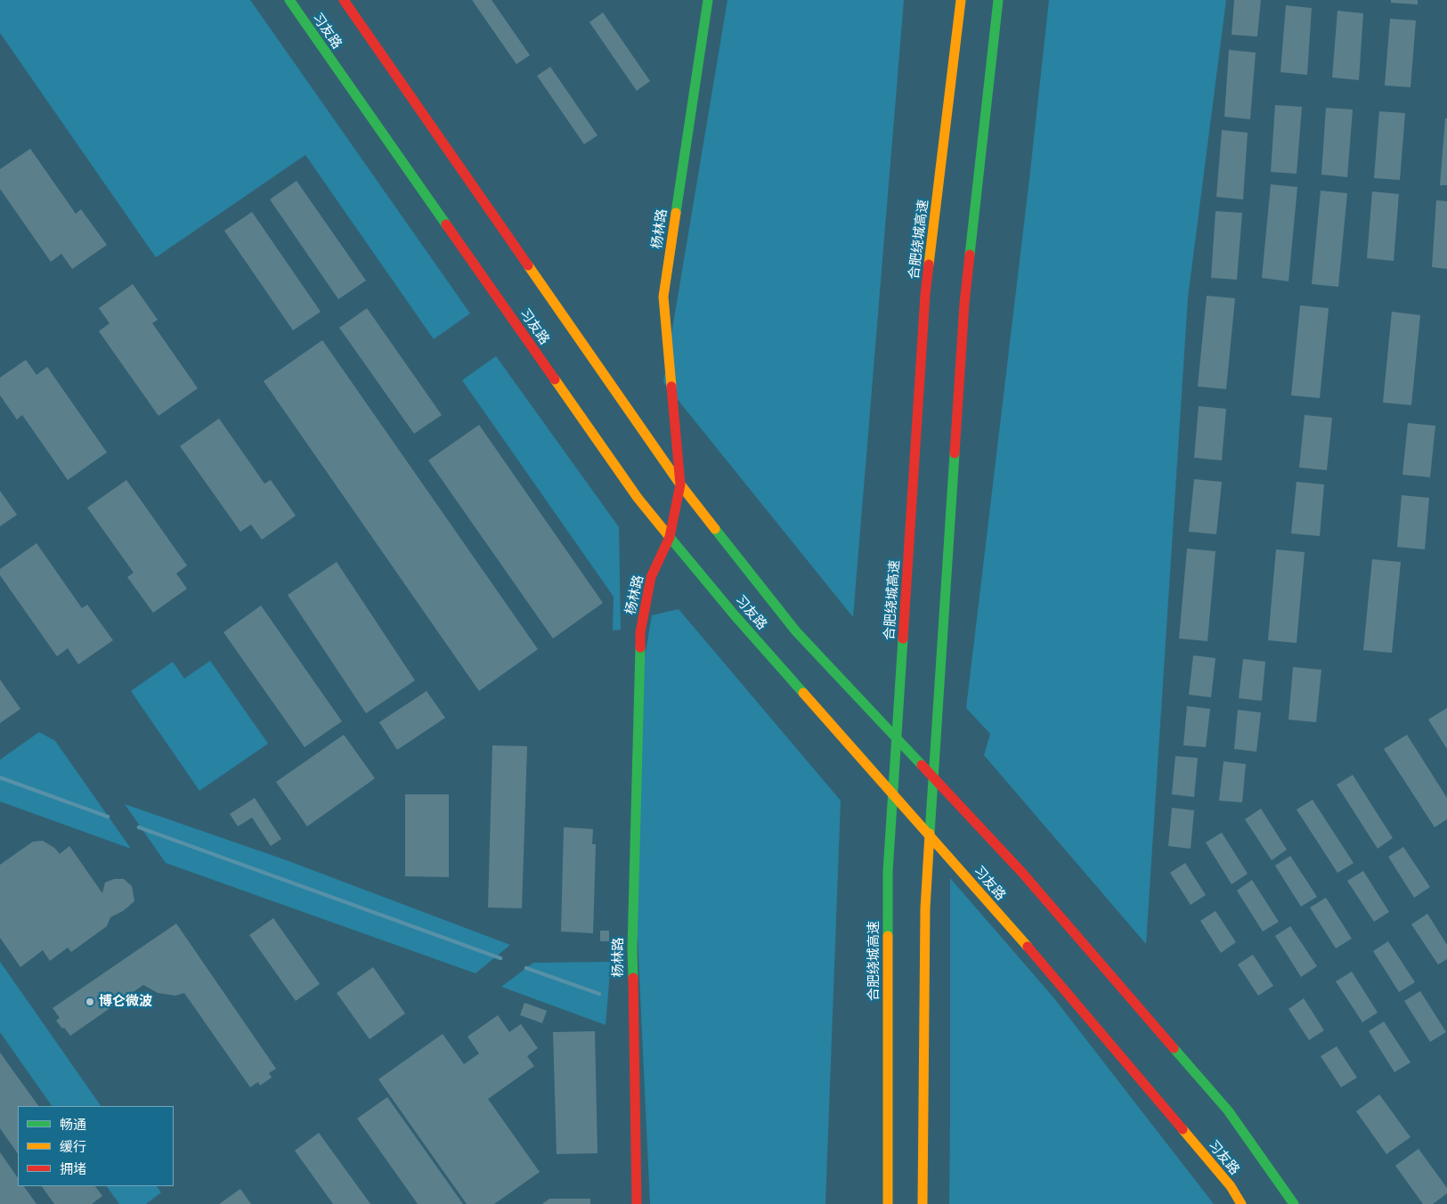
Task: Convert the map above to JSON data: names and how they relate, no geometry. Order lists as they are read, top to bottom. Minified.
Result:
{"streets":{"main road":["习友路","杨林路","合肥绕城高速"]},"crossings":[["习友路","杨林路"]],"places":["博仑微波"],"legend":["畅通","缓行","拥堵"]}
